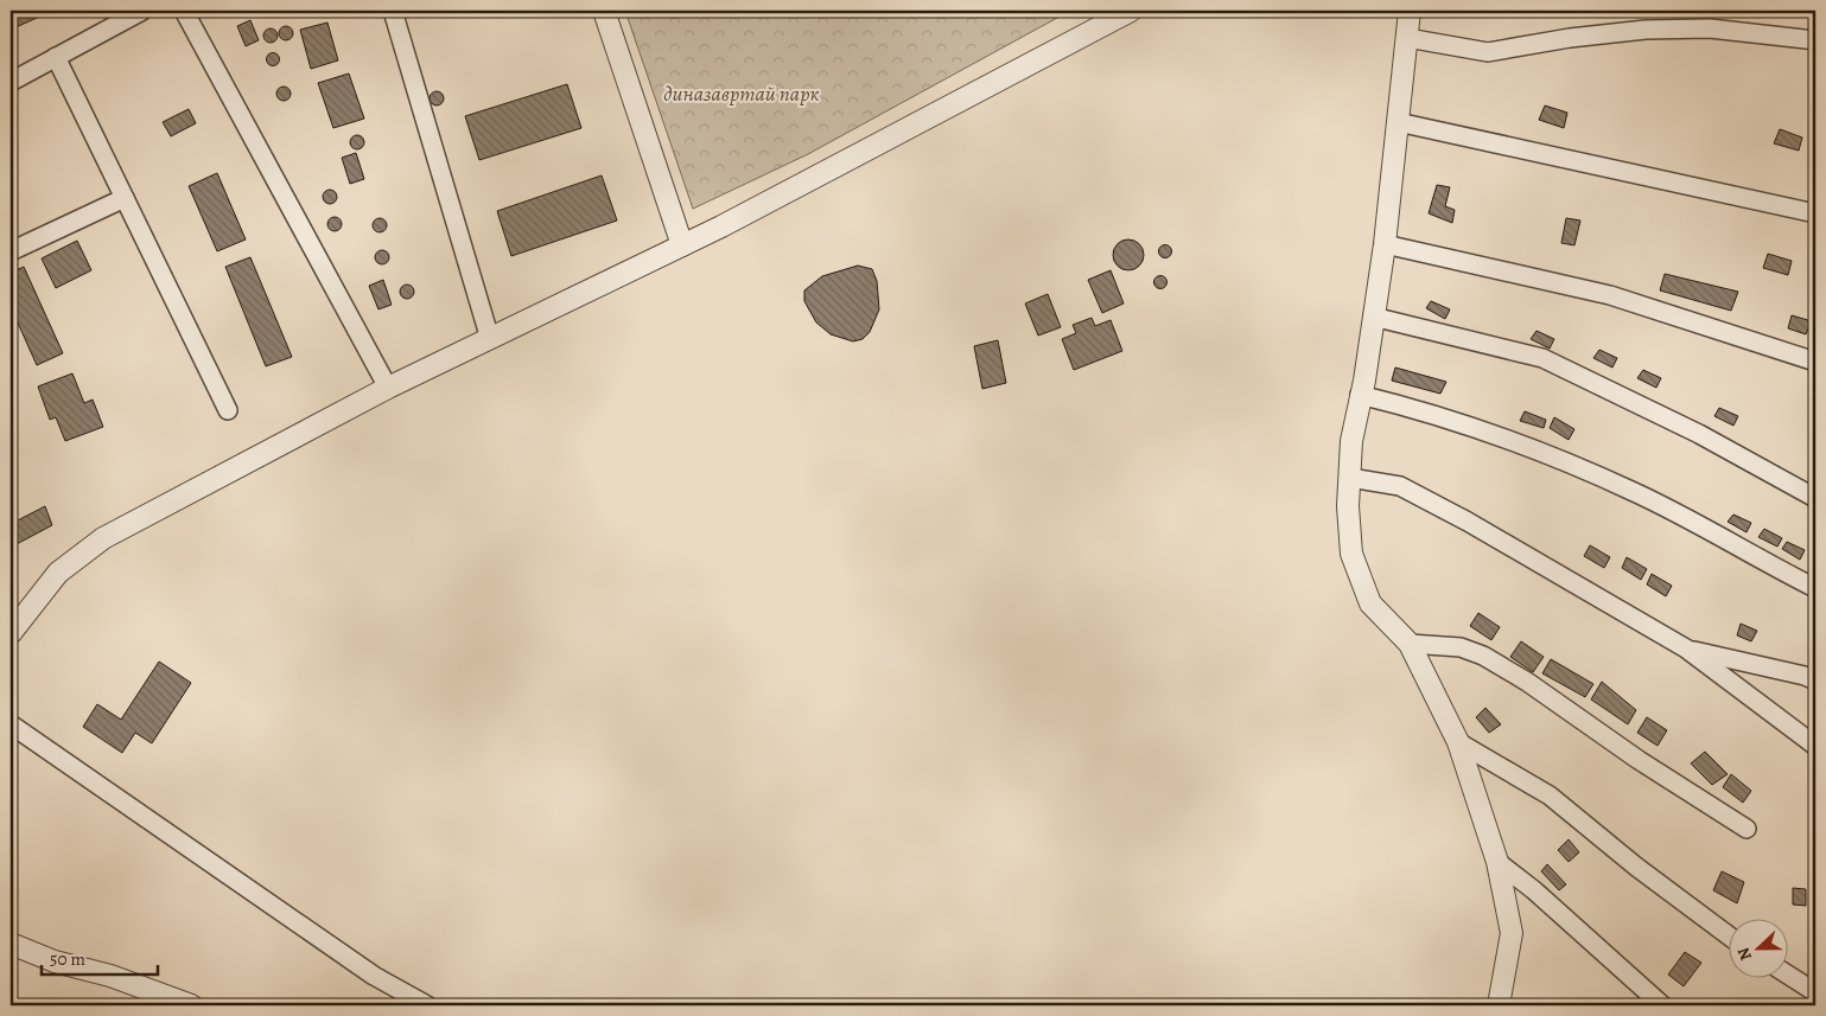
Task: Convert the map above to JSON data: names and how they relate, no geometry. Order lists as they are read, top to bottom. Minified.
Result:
{"parks":["диназавртай парк"],"scale_bar":"50 m","north":"left"}
